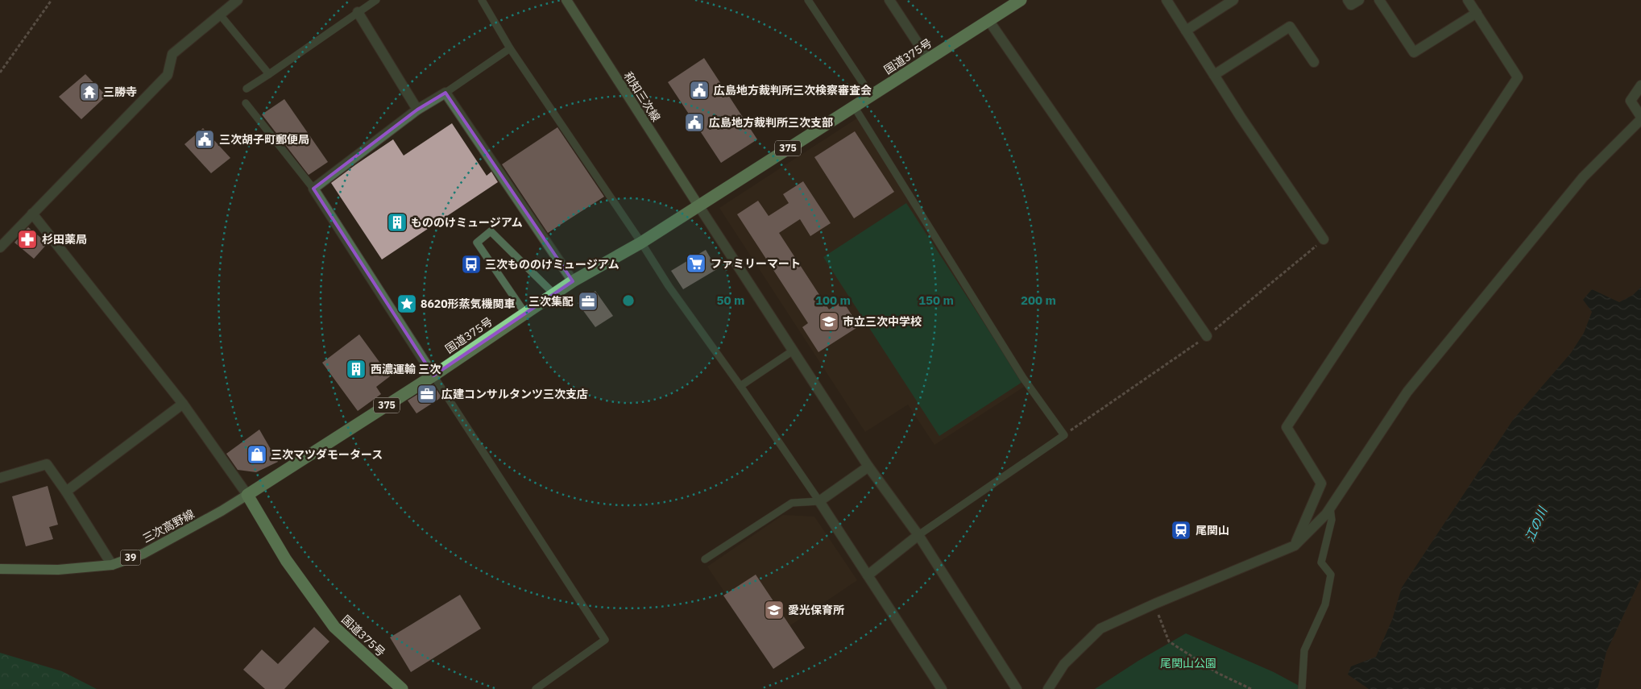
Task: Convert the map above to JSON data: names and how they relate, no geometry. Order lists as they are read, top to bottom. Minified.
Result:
{"streets":{"highway":["国道375号","375"],"main road":["和知三次線","三次高野線","39"]},"crossings":[["国道375号","和知三次線"],["国道375号","三次高野線"]],"water":["江の川"],"parks":["尾関山公園"],"places":{"public building":["広島地方裁判所三次検察審査会","広島地方裁判所三次支部","三次胡子町郵便局"],"temple":["三勝寺"],"building":["もののけミュージアム","西濃運輸 三次"],"pharmacy":["杉田薬局"],"supermarket":["ファミリーマート"],"bus stop":["三次もののけミュージアム"],"office":["三次集配","広建コンサルタンツ三次支店"],"place":["8620形蒸気機関車"],"school or university":["市立三次中学校","愛光保育所"],"shop":["三次マツダモータース"],"station":["尾関山"]},"rings":["50 m","100 m","150 m","200 m"]}
